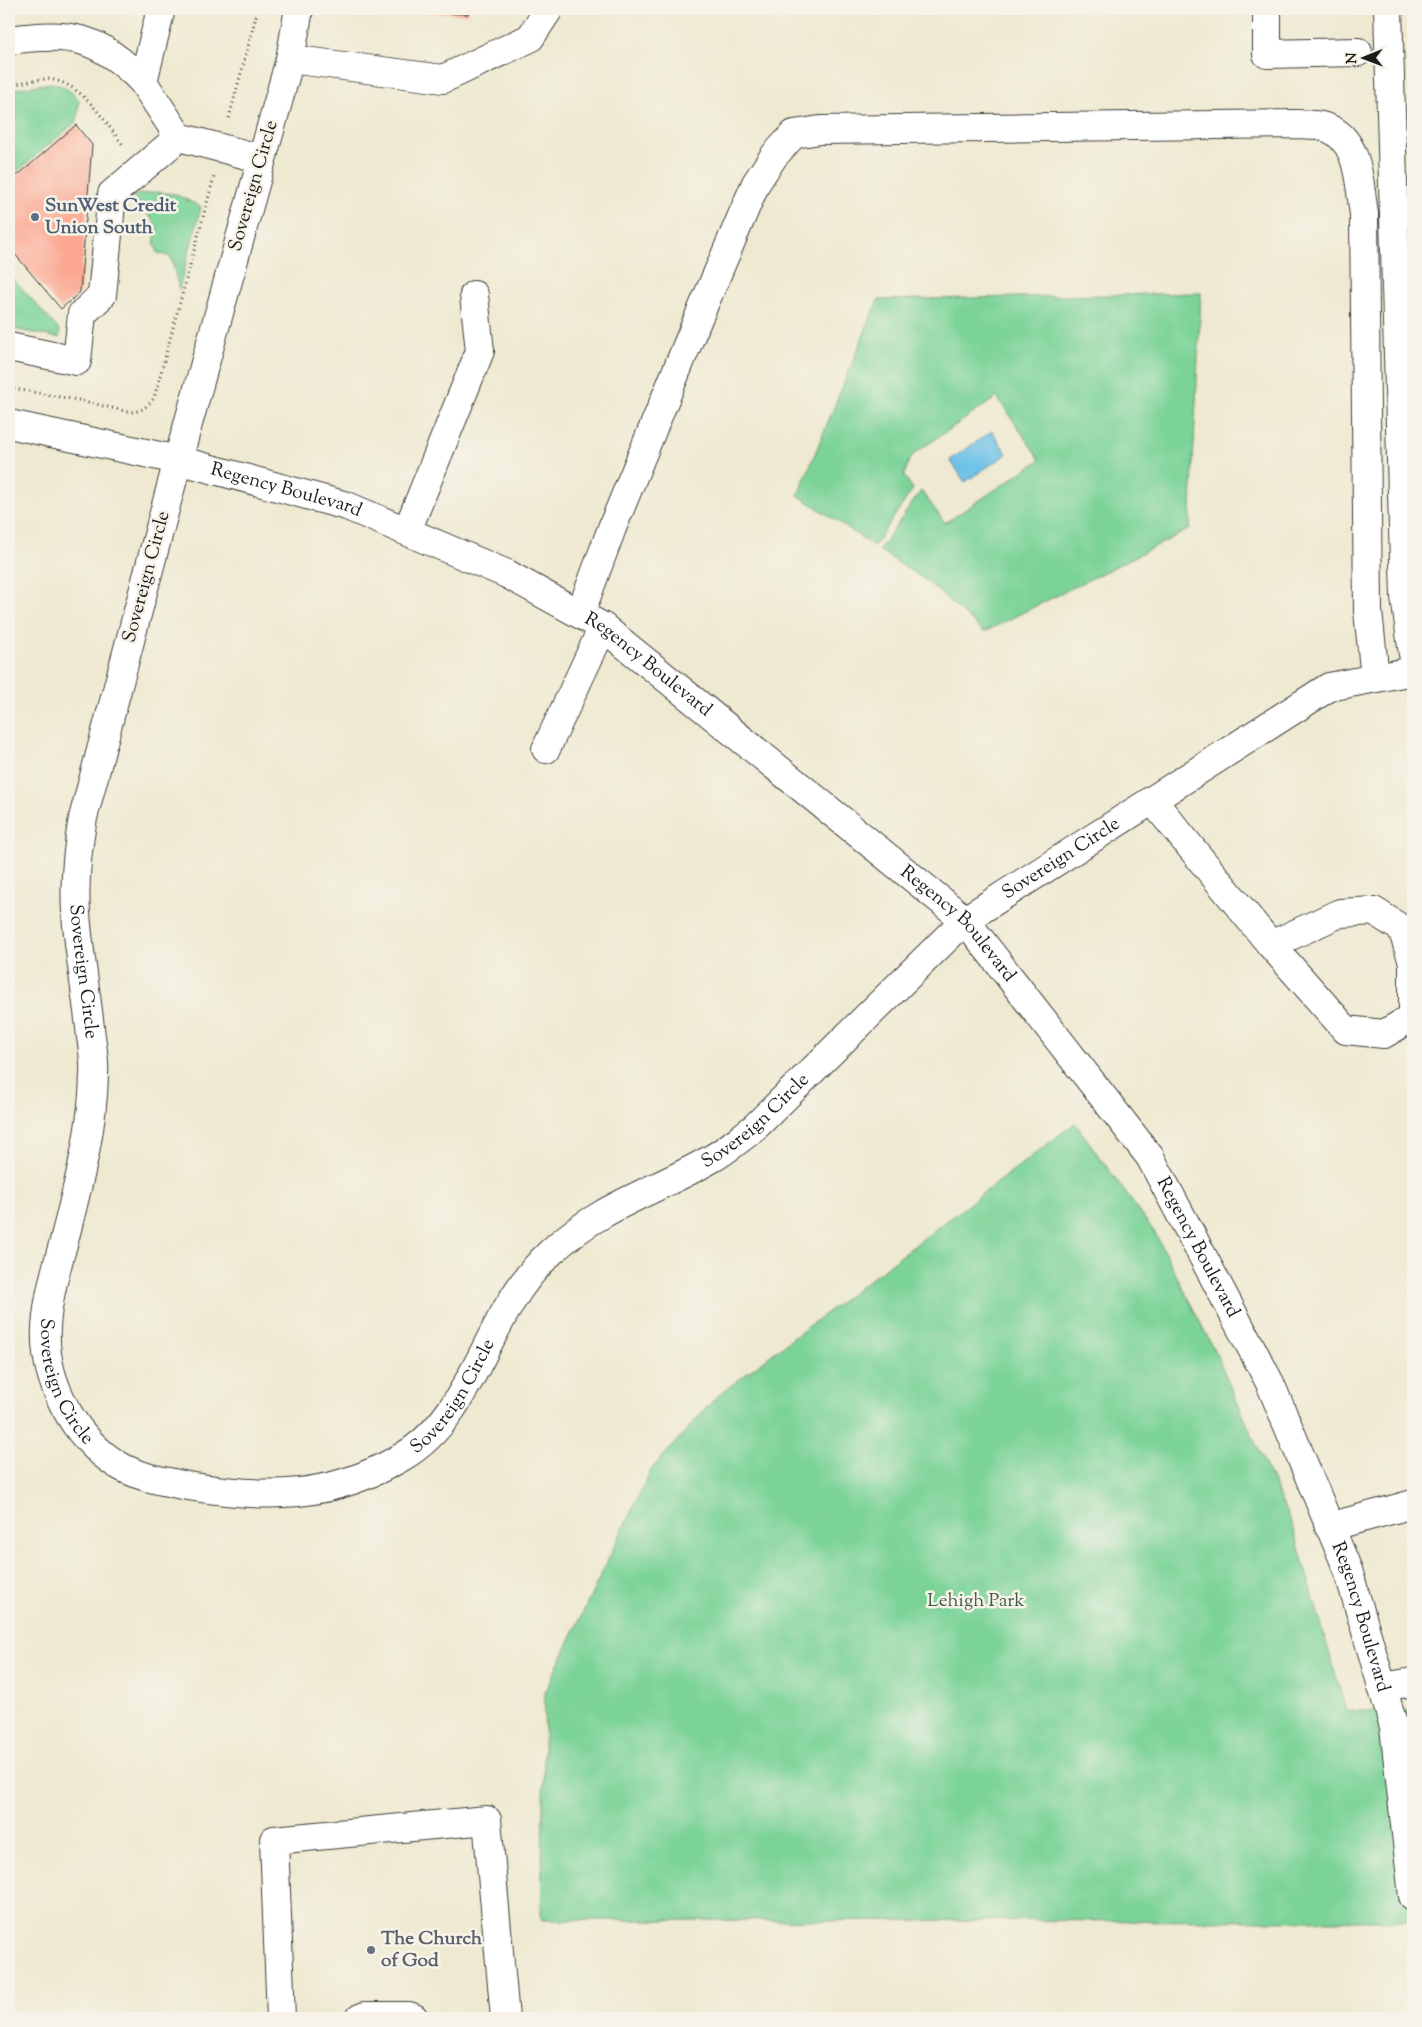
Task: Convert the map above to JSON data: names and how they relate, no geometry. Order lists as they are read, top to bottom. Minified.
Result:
{"streets":{"street":["Sovereign Circle","Regency Boulevard"]},"crossings":[["Sovereign Circle","Regency Boulevard"]],"parks":["Lehigh Park"],"places":["SunWest Credit Union South","The Church of God"],"north":"left"}
